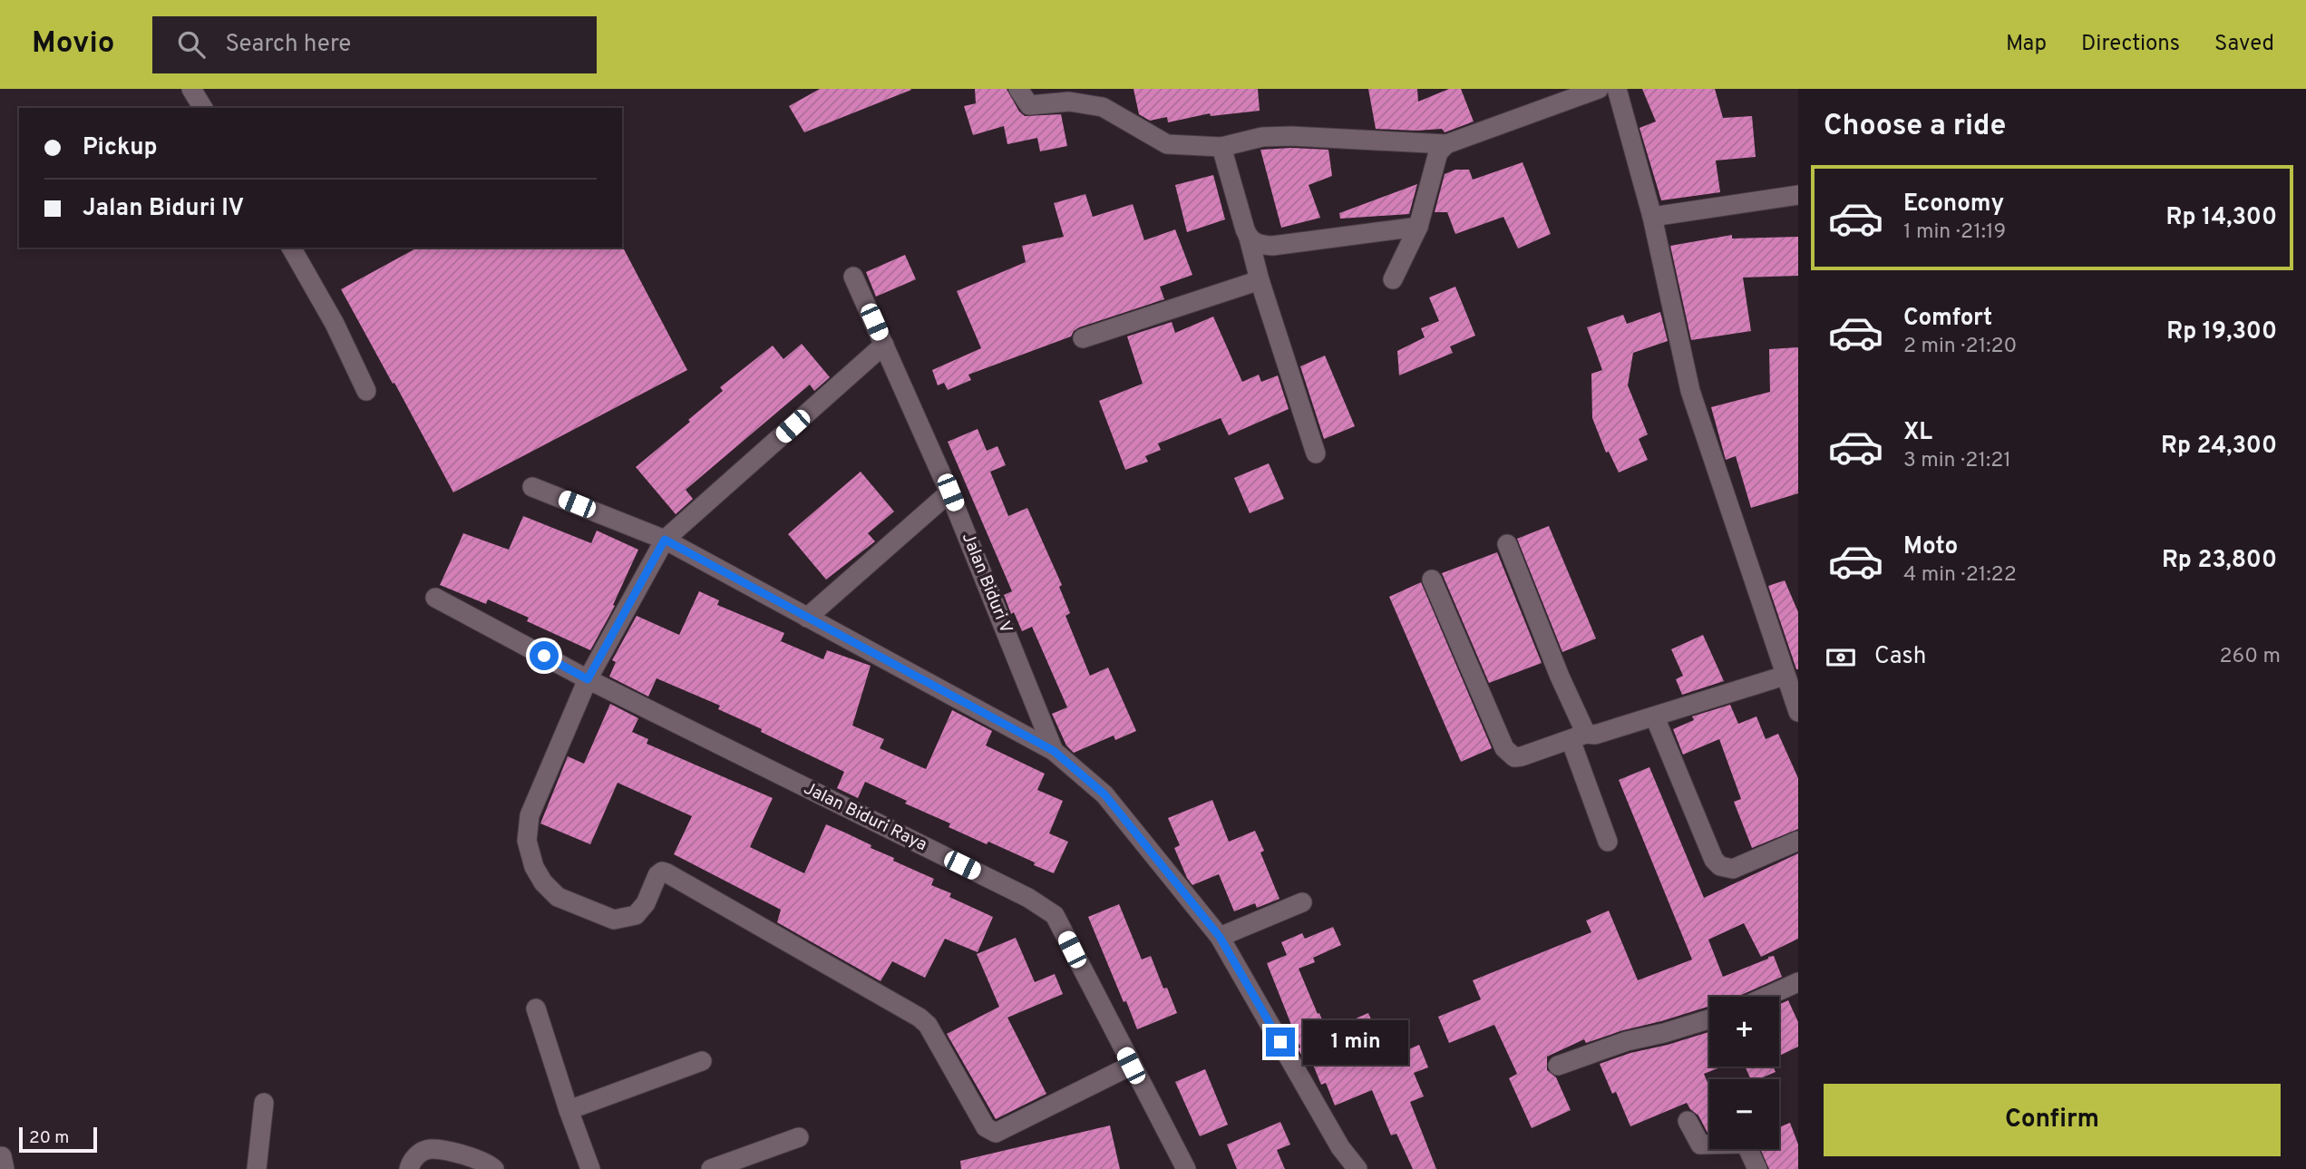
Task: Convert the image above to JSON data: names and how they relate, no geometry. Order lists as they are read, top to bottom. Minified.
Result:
{"streets":{"street":["Jalan Biduri V","Jalan Biduri Raya"]},"scale_bar":"20 m","page":{"header":"Movio","search":"Search here","nav":["Map","Directions","Saved"],"heading":"Choose a ride","banner":["Pickup","Jalan Biduri IV"],"list":[{"name":"Economy","note":"1 min · 21:19","value":"Rp 14,300"},{"name":"Comfort","note":"2 min · 21:20","value":"Rp 19,300"},{"name":"XL","note":"3 min · 21:21","value":"Rp 24,300"},{"name":"Moto","note":"4 min · 21:22","value":"Rp 23,800"}],"pay":["Cash","260 m"],"map_buttons":["+","−"],"bubble":"1 min","buttons":"Confirm","scale":"20 m"}}
